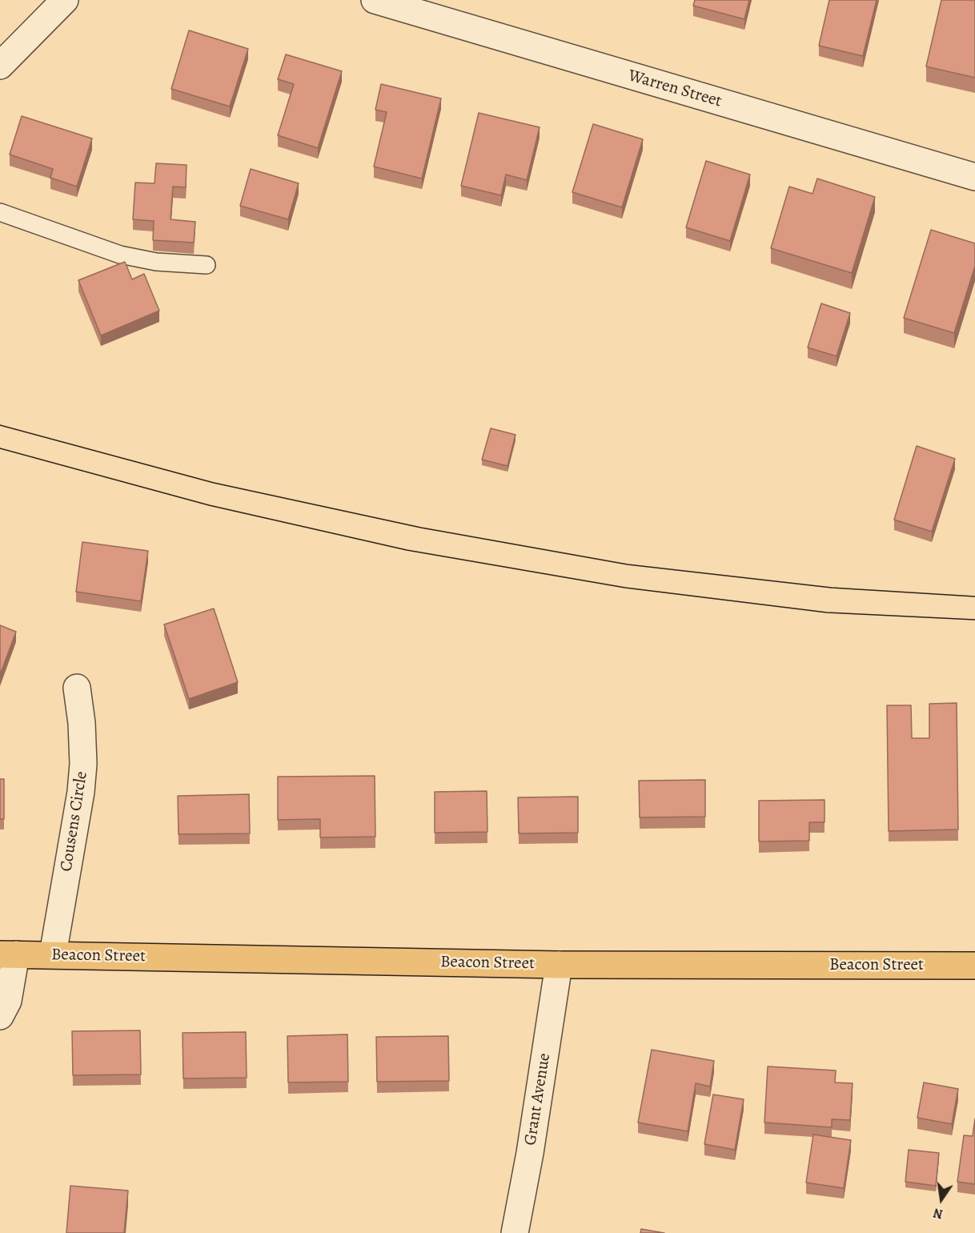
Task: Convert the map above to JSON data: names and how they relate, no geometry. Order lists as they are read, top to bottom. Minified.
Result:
{"streets":{"main road":["Beacon Street"],"street":["Warren Street","Cousens Circle","Grant Avenue"]},"crossings":[["Cousens Circle","Beacon Street"],["Beacon Street","Grant Avenue"]],"north":"bottom"}
